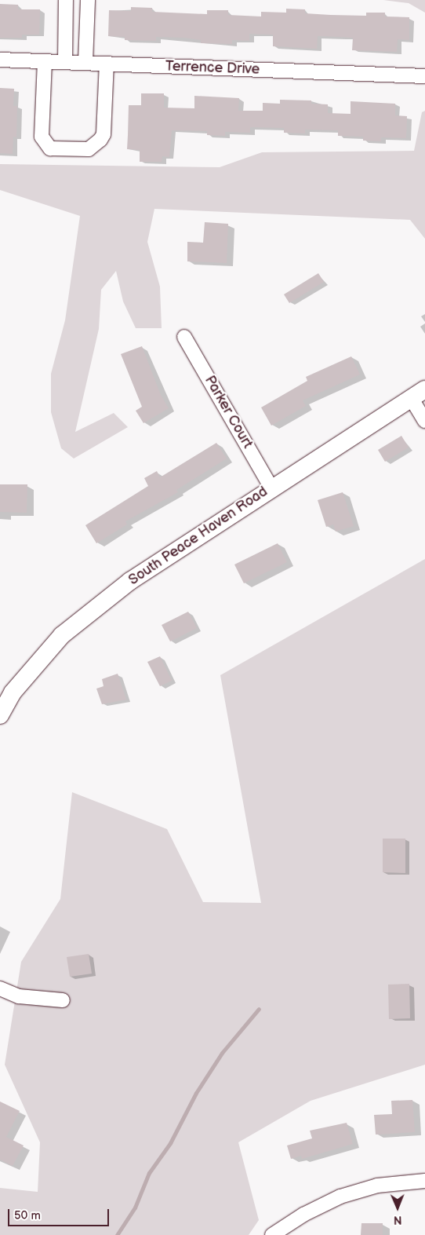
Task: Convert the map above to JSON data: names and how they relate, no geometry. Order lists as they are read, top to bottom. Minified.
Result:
{"streets":{"main road":["South Peace Haven Road"],"street":["Terrence Drive","Parker Court"]},"crossings":[["Parker Court","South Peace Haven Road"]],"scale_bar":"50 m","north":"bottom"}
